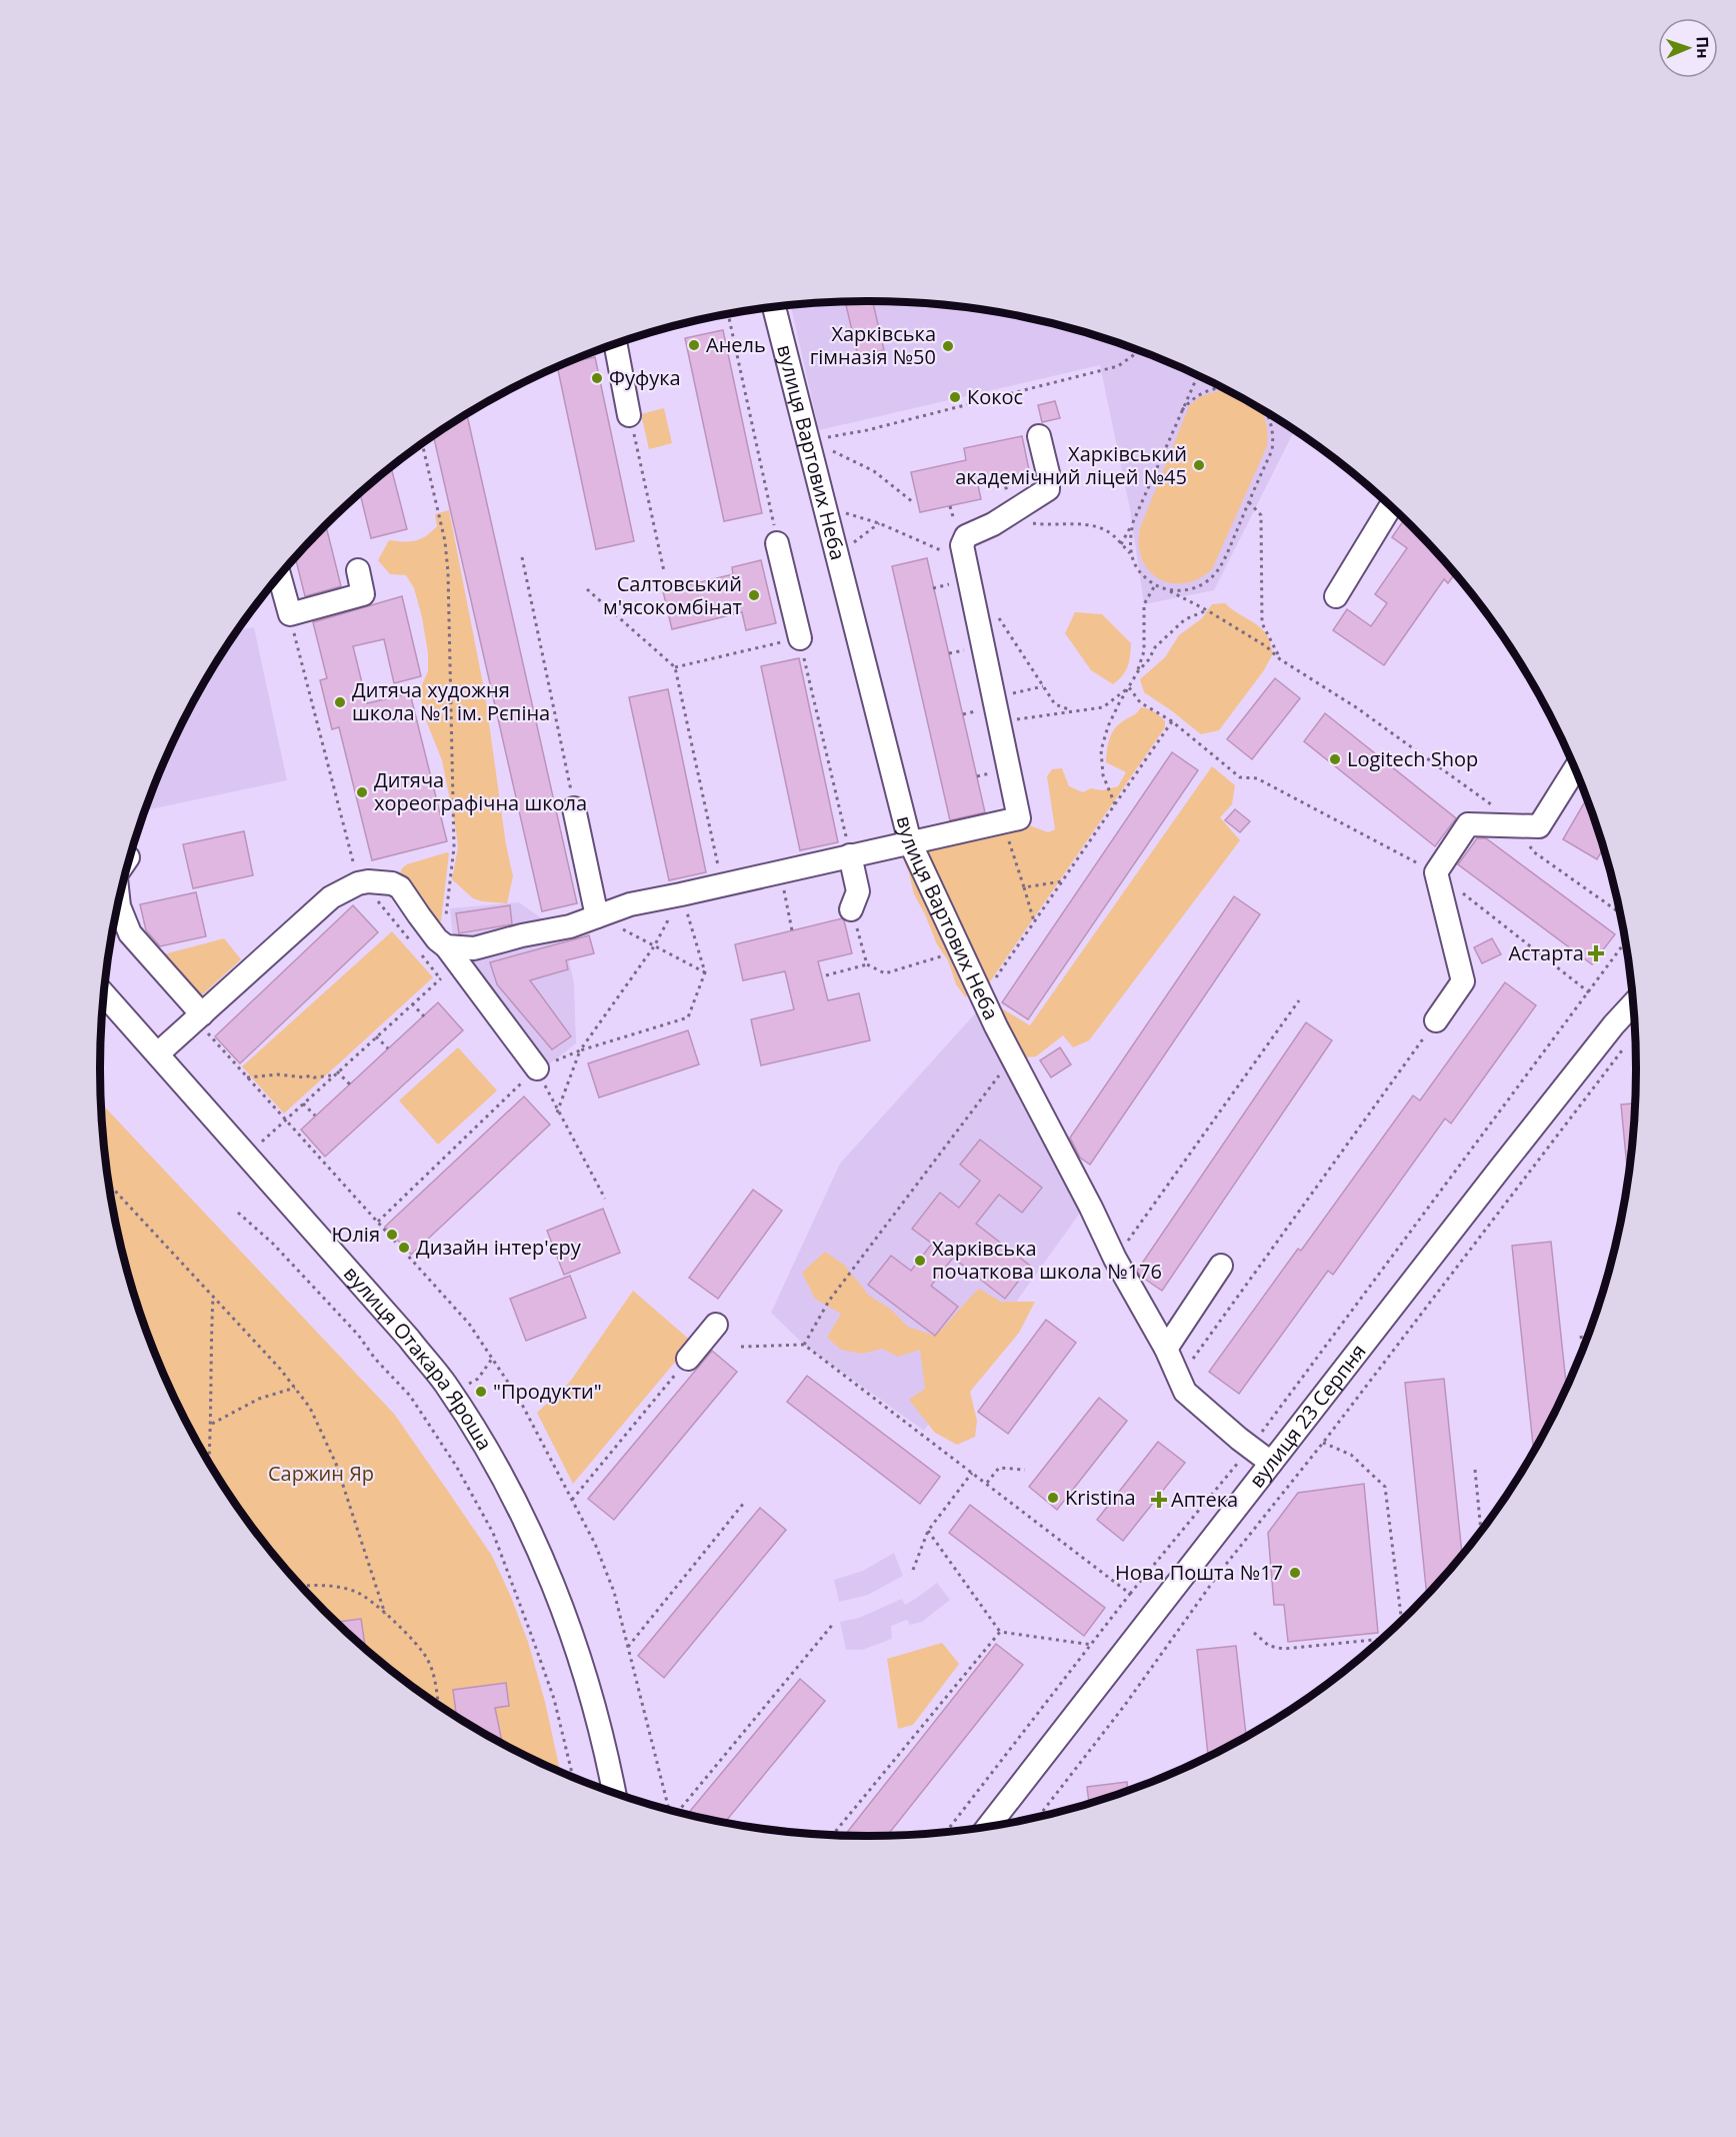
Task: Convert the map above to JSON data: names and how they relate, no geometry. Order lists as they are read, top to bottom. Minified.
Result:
{"streets":{"street":["вулиця Вартових Неба","вулиця Отакара Яроша","вулиця 23 Серпня"]},"crossings":[["вулиця Вартових Неба","вулиця 23 Серпня"]],"parks":["Саржин Яр"],"places":{"other":["Анель","Харківська гімназія №50","Фуфука","Кокос","Харківський академічний ліцей №45","Салтовський м'ясокомбінат","Дитяча художня школа №1 ім. Рєпіна","Logitech Shop","Дитяча хореографічна школа","Юлія","Дизайн інтер'єру","Харківська початкова школа №176","\"Продукти\"","Kristina","Нова Пошта №17"],"health":["Астарта","Аптека"]},"north":"right"}
